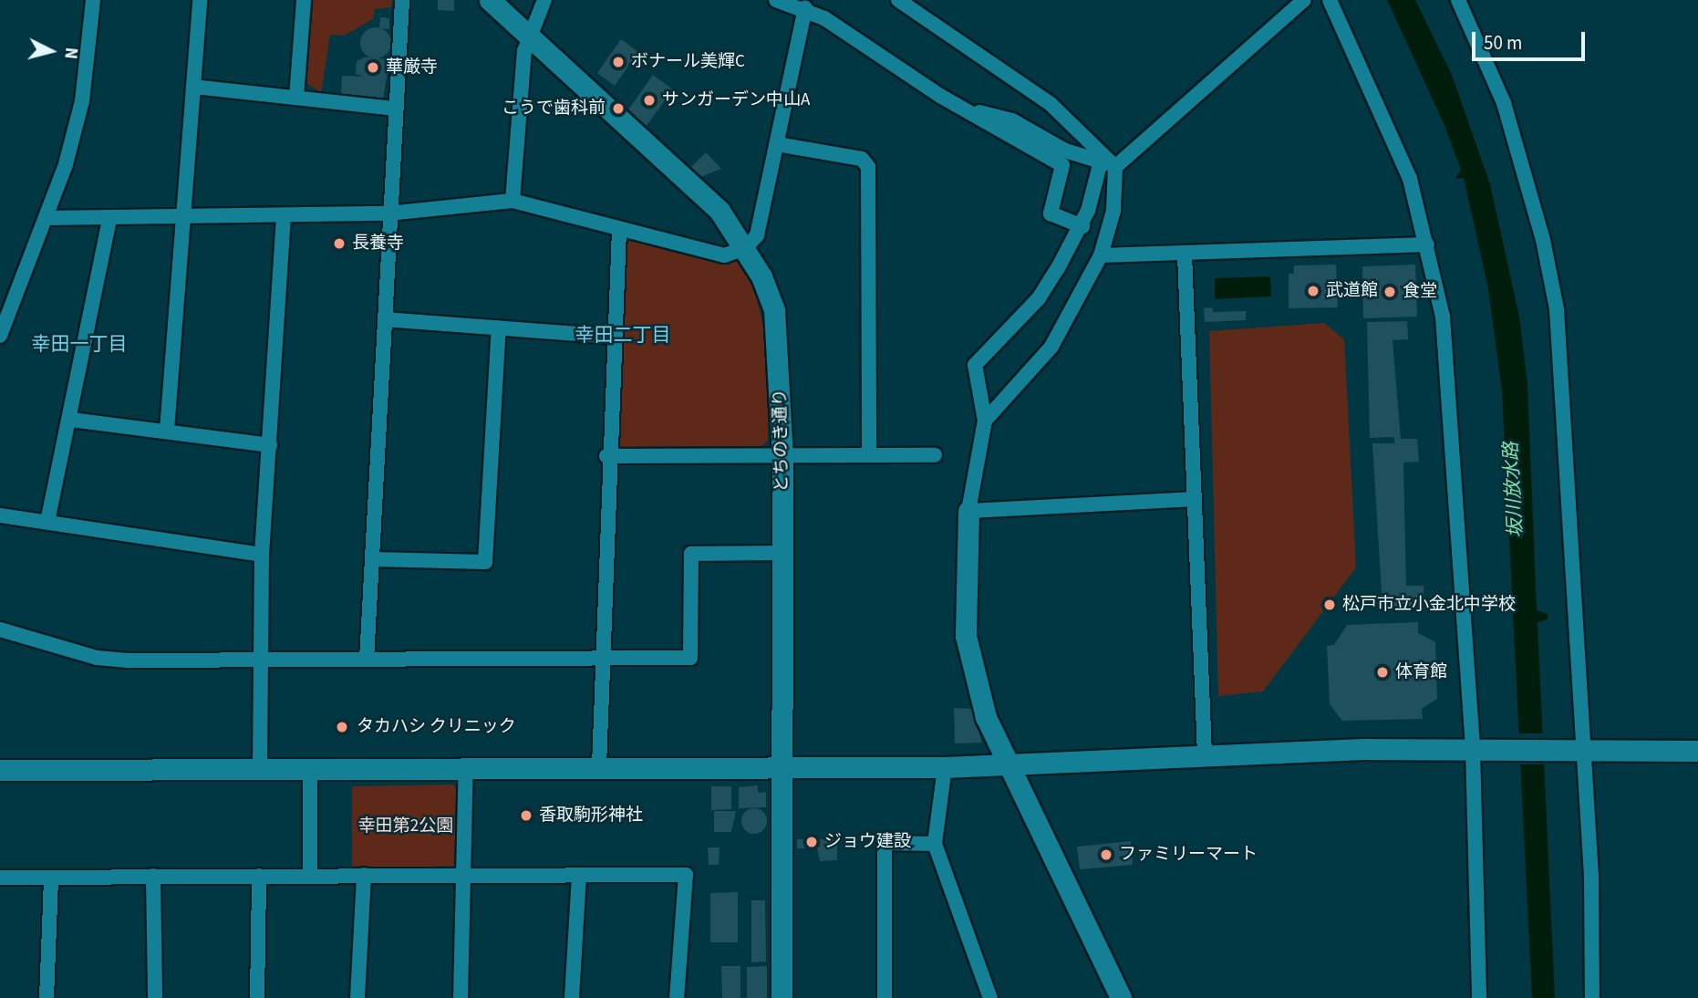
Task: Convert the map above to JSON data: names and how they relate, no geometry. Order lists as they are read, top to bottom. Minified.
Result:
{"streets":{"street":["とちのき通り"]},"districts":["幸田二丁目","幸田一丁目"],"water":["坂川放水路"],"parks":["幸田第2公園"],"places":["ボナール美輝C","華厳寺","サンガーデン中山A","こうで歯科前","長養寺","武道館","食堂","松戸市立小金北中学校","体育館","タカハシ クリニック","香取駒形神社","ジョウ建設","ファミリーマート"],"scale_bar":"50 m","north":"right"}
